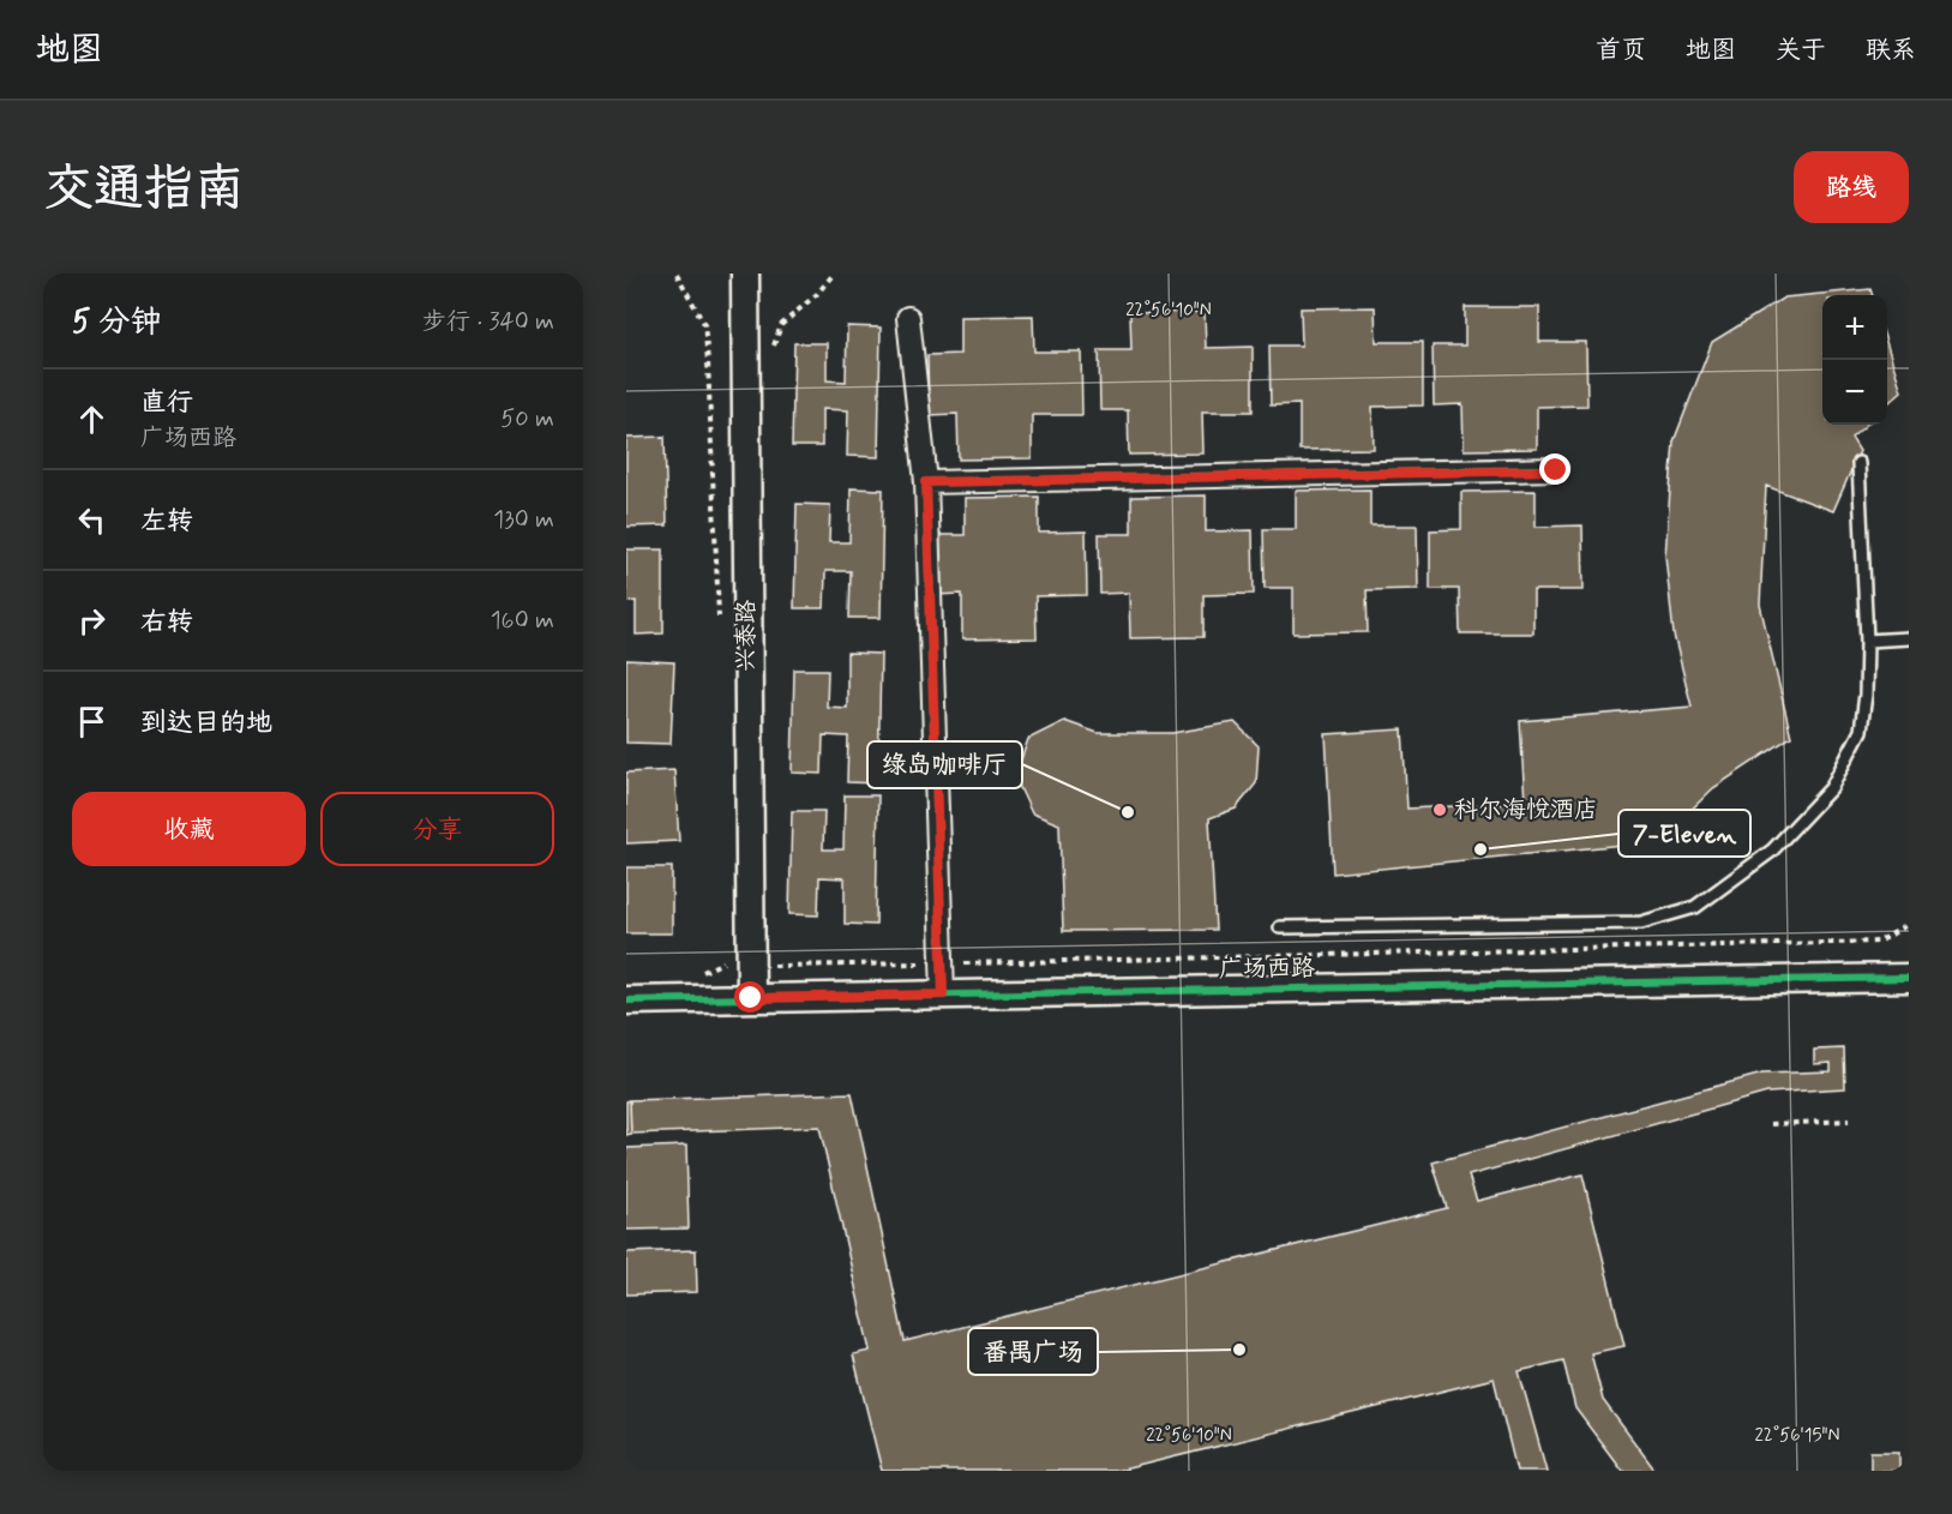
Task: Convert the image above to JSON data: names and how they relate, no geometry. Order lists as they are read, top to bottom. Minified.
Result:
{"streets":{"street":["兴泰路","广场西路"]},"crossings":[["兴泰路","广场西路"]],"places":["科尔海悦酒店","绿岛咖啡厅","7-Eleven","番禺广场"],"page":{"header":"地图","nav":["首页","地图","关于","联系"],"buttons":["路线",["收藏","分享"]],"title":"交通指南","heading":["5 分钟","步行 · 340 m"],"map_buttons":["+","−"],"list":[["直行","广场西路","50 m"],["左转","130 m"],["右转","160 m"],"到达目的地"]},"coordinates":["22°56'10\"N","22°56'15\"N"]}
